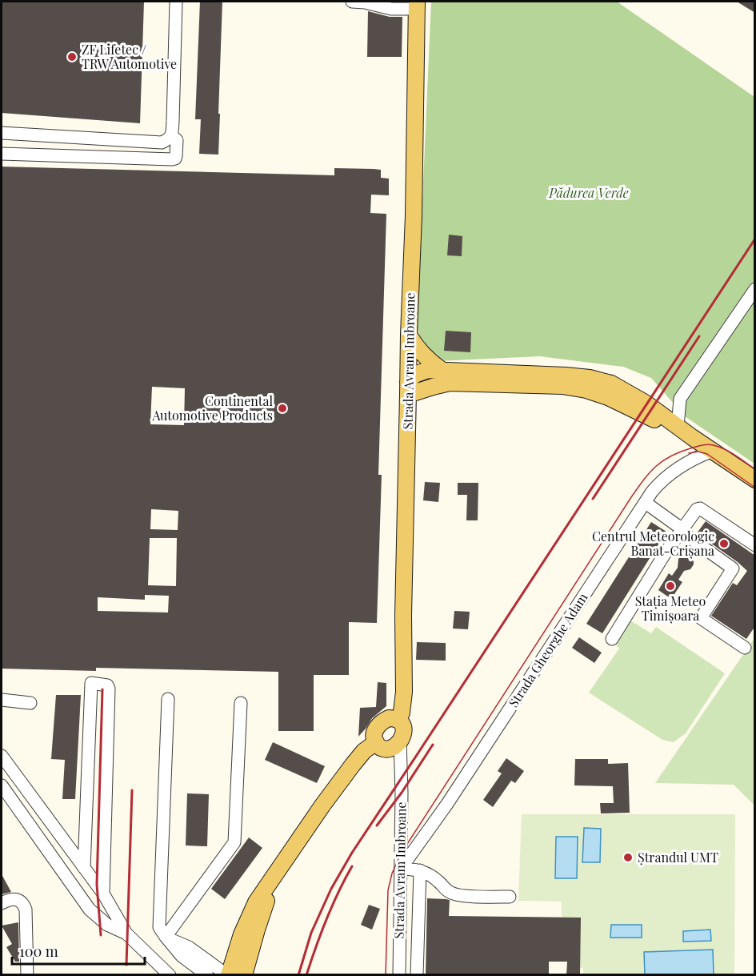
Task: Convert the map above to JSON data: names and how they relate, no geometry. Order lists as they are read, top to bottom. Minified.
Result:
{"streets":{"main road":["Strada Avram Imbroane"],"street":["Strada Gheorghe Adam"]},"crossings":[["Strada Avram Imbroane","Strada Gheorghe Adam"]],"parks":["Pădurea Verde"],"places":["ZF Lifetec / TRW Automotive","Continental Automotive Products","Centrul Meteorologic Banat-Crișana","Stația Meteo Timișoara","Ștrandul UMT"],"scale_bar":"100 m"}
